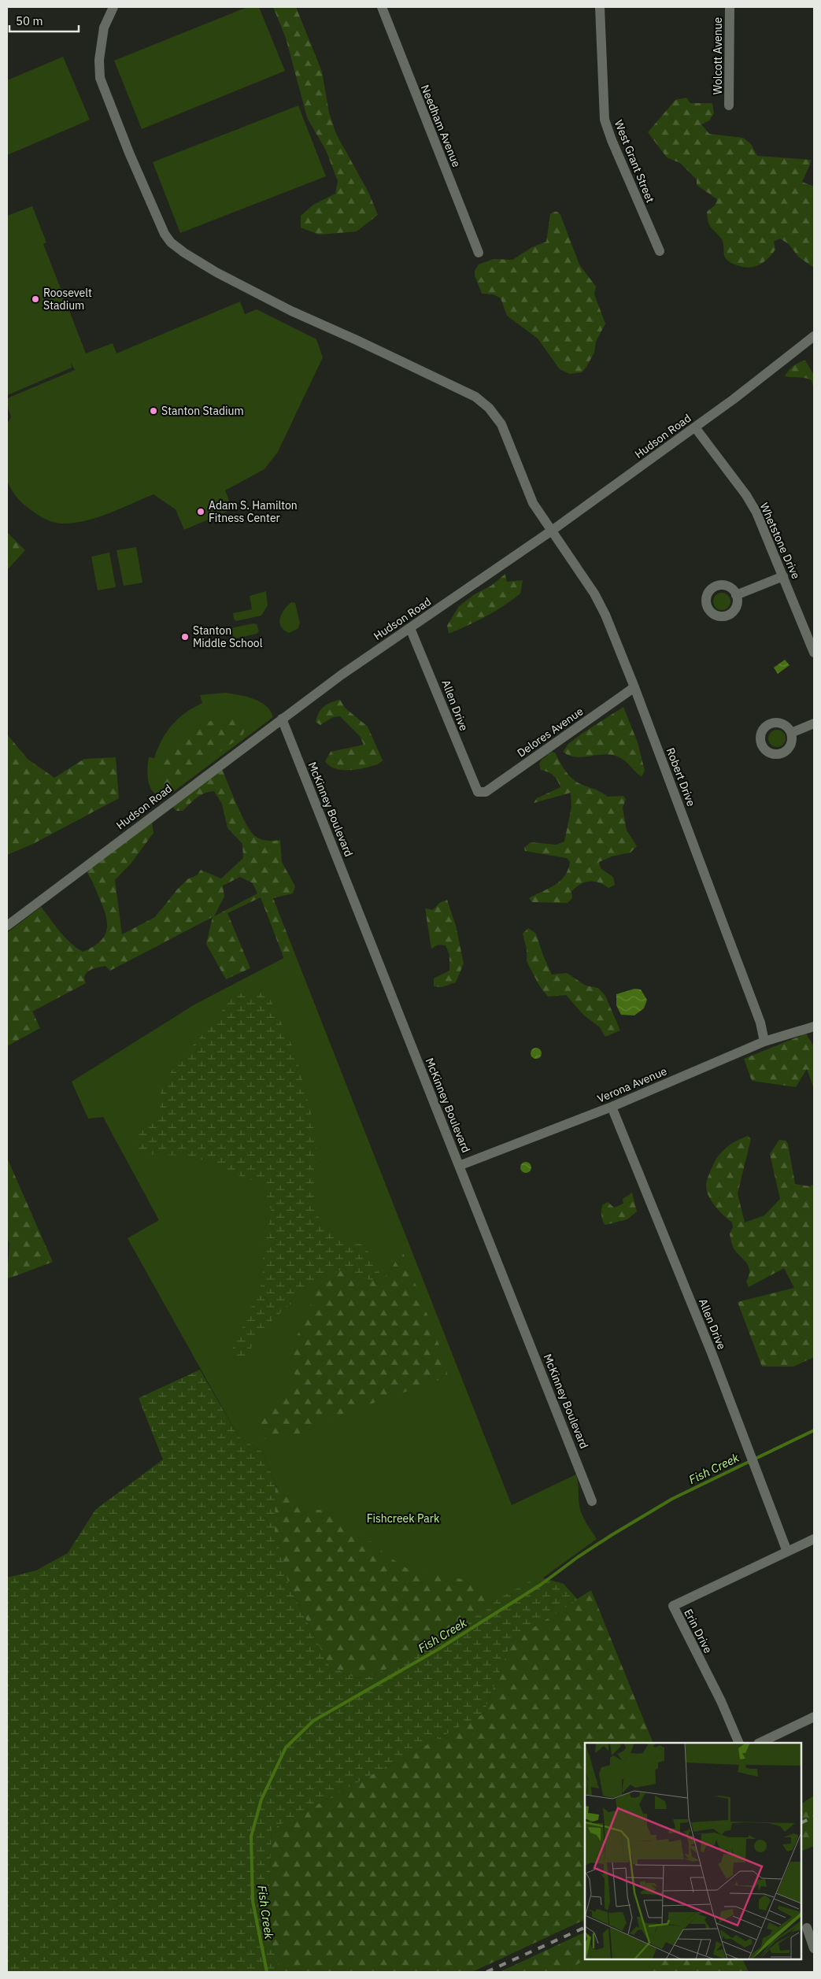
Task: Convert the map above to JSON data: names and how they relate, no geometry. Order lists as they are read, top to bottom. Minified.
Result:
{"streets":{"street":["Wolcott Avenue","Needham Avenue","West Grant Street","Hudson Road","Whetstone Drive","Allen Drive","Delores Avenue","Robert Drive","McKinney Boulevard","Verona Avenue","Erin Drive"]},"crossings":[["Hudson Road","Whetstone Drive"],["Hudson Road","Allen Drive"],["Hudson Road","Robert Drive"],["Hudson Road","McKinney Boulevard"],["Allen Drive","Delores Avenue"],["Allen Drive","Verona Avenue"],["Allen Drive","Erin Drive"],["Delores Avenue","Robert Drive"],["Robert Drive","Verona Avenue"],["McKinney Boulevard","Verona Avenue"]],"water":["Fish Creek"],"parks":["Fishcreek Park"],"places":["Roosevelt Stadium","Stanton Stadium","Adam S. Hamilton Fitness Center","Stanton Middle School"],"scale_bar":"50 m"}
